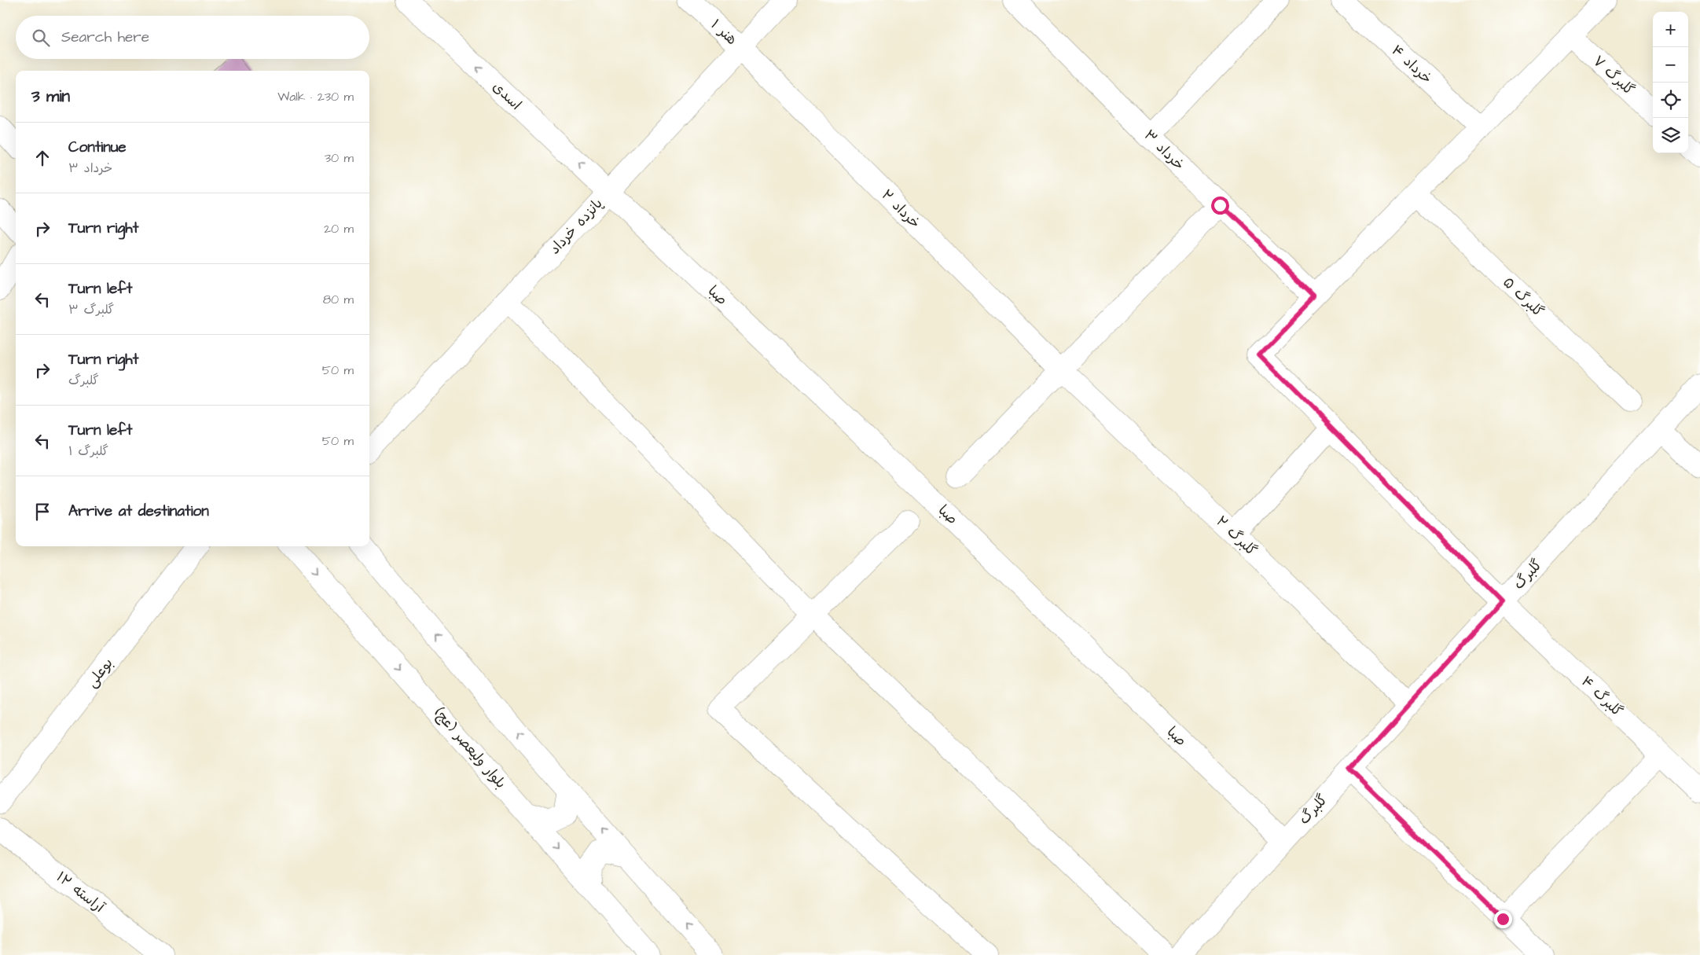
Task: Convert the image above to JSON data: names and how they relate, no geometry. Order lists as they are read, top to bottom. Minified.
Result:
{"streets":{"street":["هنر ۱","خرداد ۴","گلبرگ ۷","اسدی","خرداد ۳","خرداد ۲","پانزده خرداد","صبا","گلبرگ ۵","گلبرگ ۲","گلبرگ","بوعلی","گلبرگ ۴","بلوار ولیعصر (عج)","۱۲ آراسته"]},"crossings":[["هنر ۱","خرداد ۲"],["هنر ۱","پانزده خرداد"],["اسدی","پانزده خرداد"],["اسدی","صبا"],["خرداد ۳","گلبرگ ۴"],["خرداد ۲","پانزده خرداد"],["خرداد ۲","گلبرگ ۲"],["پانزده خرداد","صبا"],["صبا","گلبرگ"],["گلبرگ ۲","گلبرگ"],["گلبرگ","گلبرگ ۴"]],"one_way":["اسدی"],"page":{"map_buttons":["+","−"],"search":"Search here","heading":["3 min","Walk · 230 m"],"list":[["Continue","خرداد ۳","30 m"],["Turn right","20 m"],["Turn left","گلبرگ ۳","80 m"],["Turn right","گلبرگ","50 m"],["Turn left","گلبرگ ۱","50 m"],"Arrive at destination"]}}
